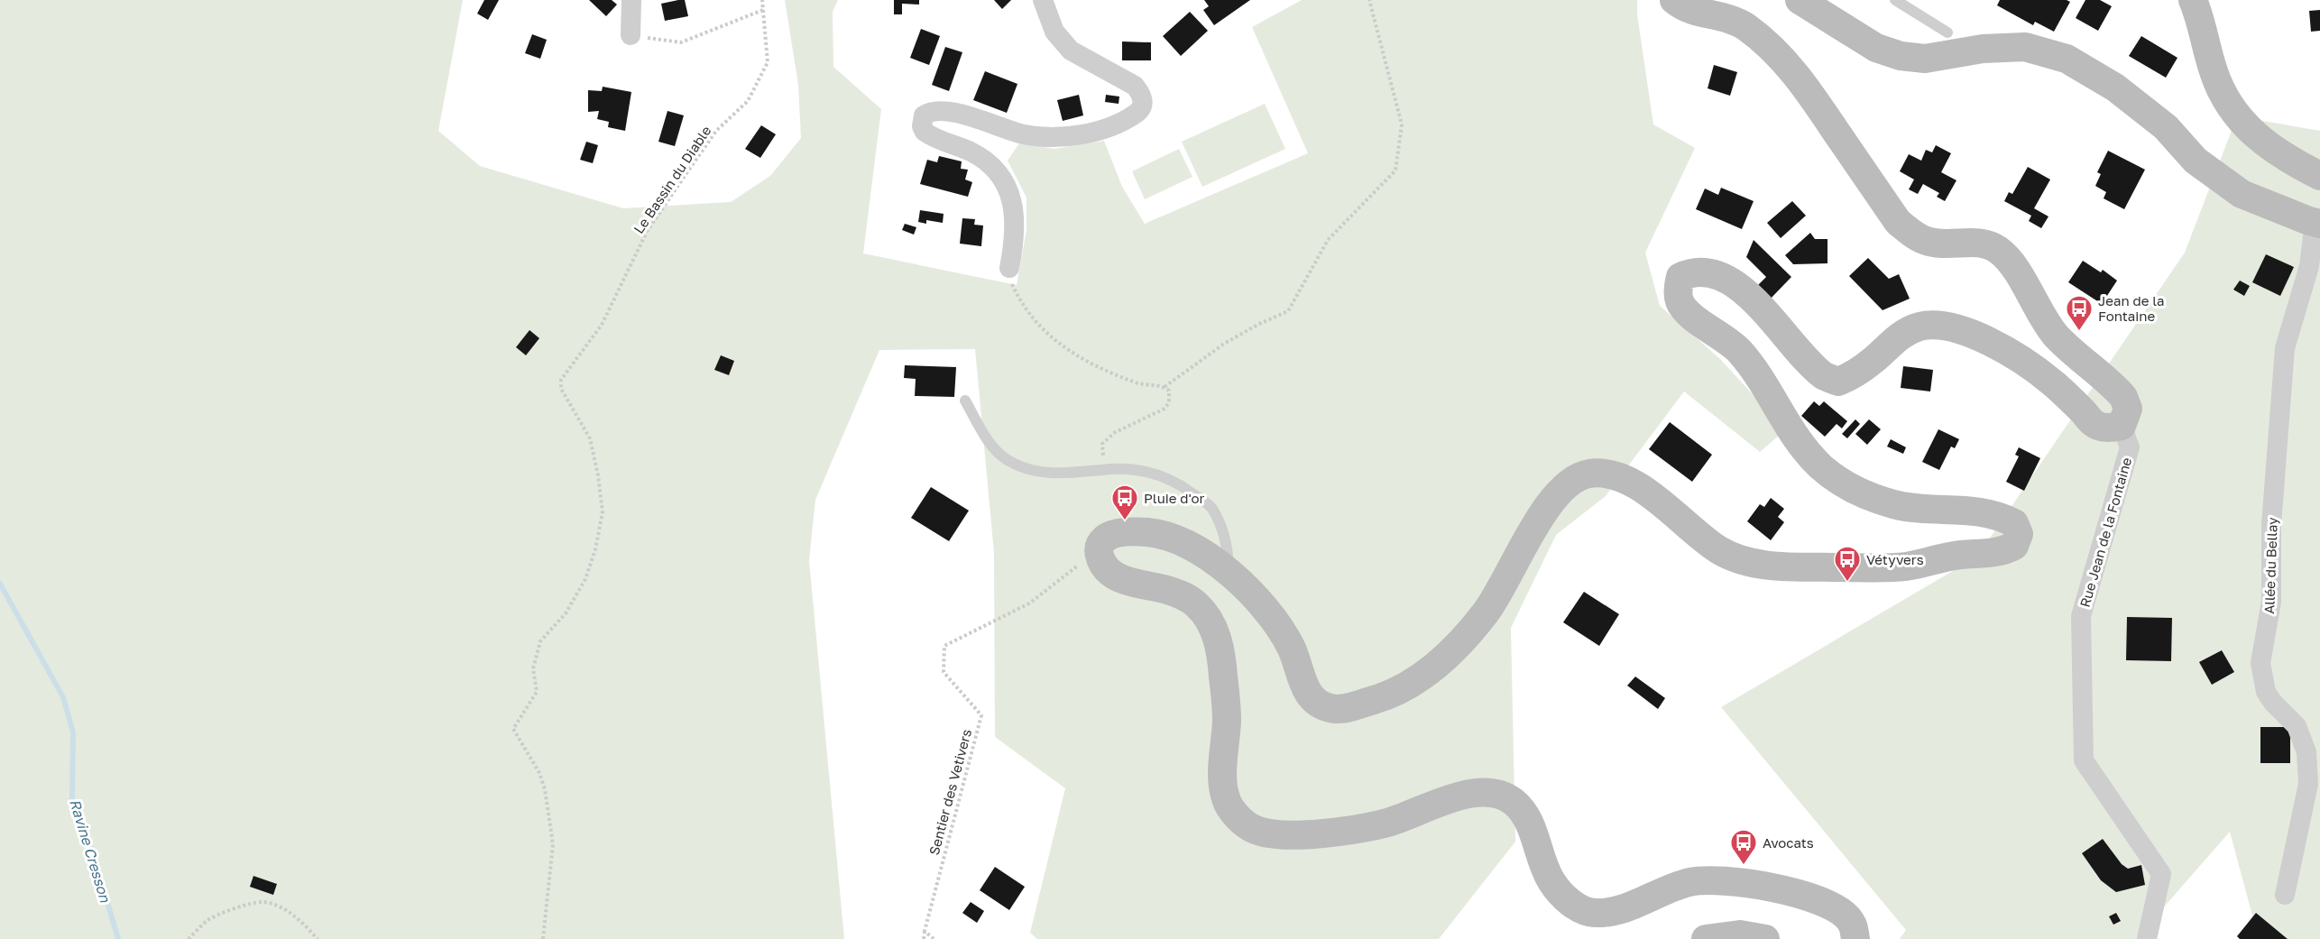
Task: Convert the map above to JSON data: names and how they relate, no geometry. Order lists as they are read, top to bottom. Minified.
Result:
{"streets":{"street":["Rue Jean de la Fontaine","Allée du Bellay"],"path":["Le Bassin du Diable","Sentier des Vetivers"]},"water":["Ravine Cresson"],"places":{"bus stop":["Jean de la Fontaine","Pluie d'or","Vétyvers","Avocats"]}}
